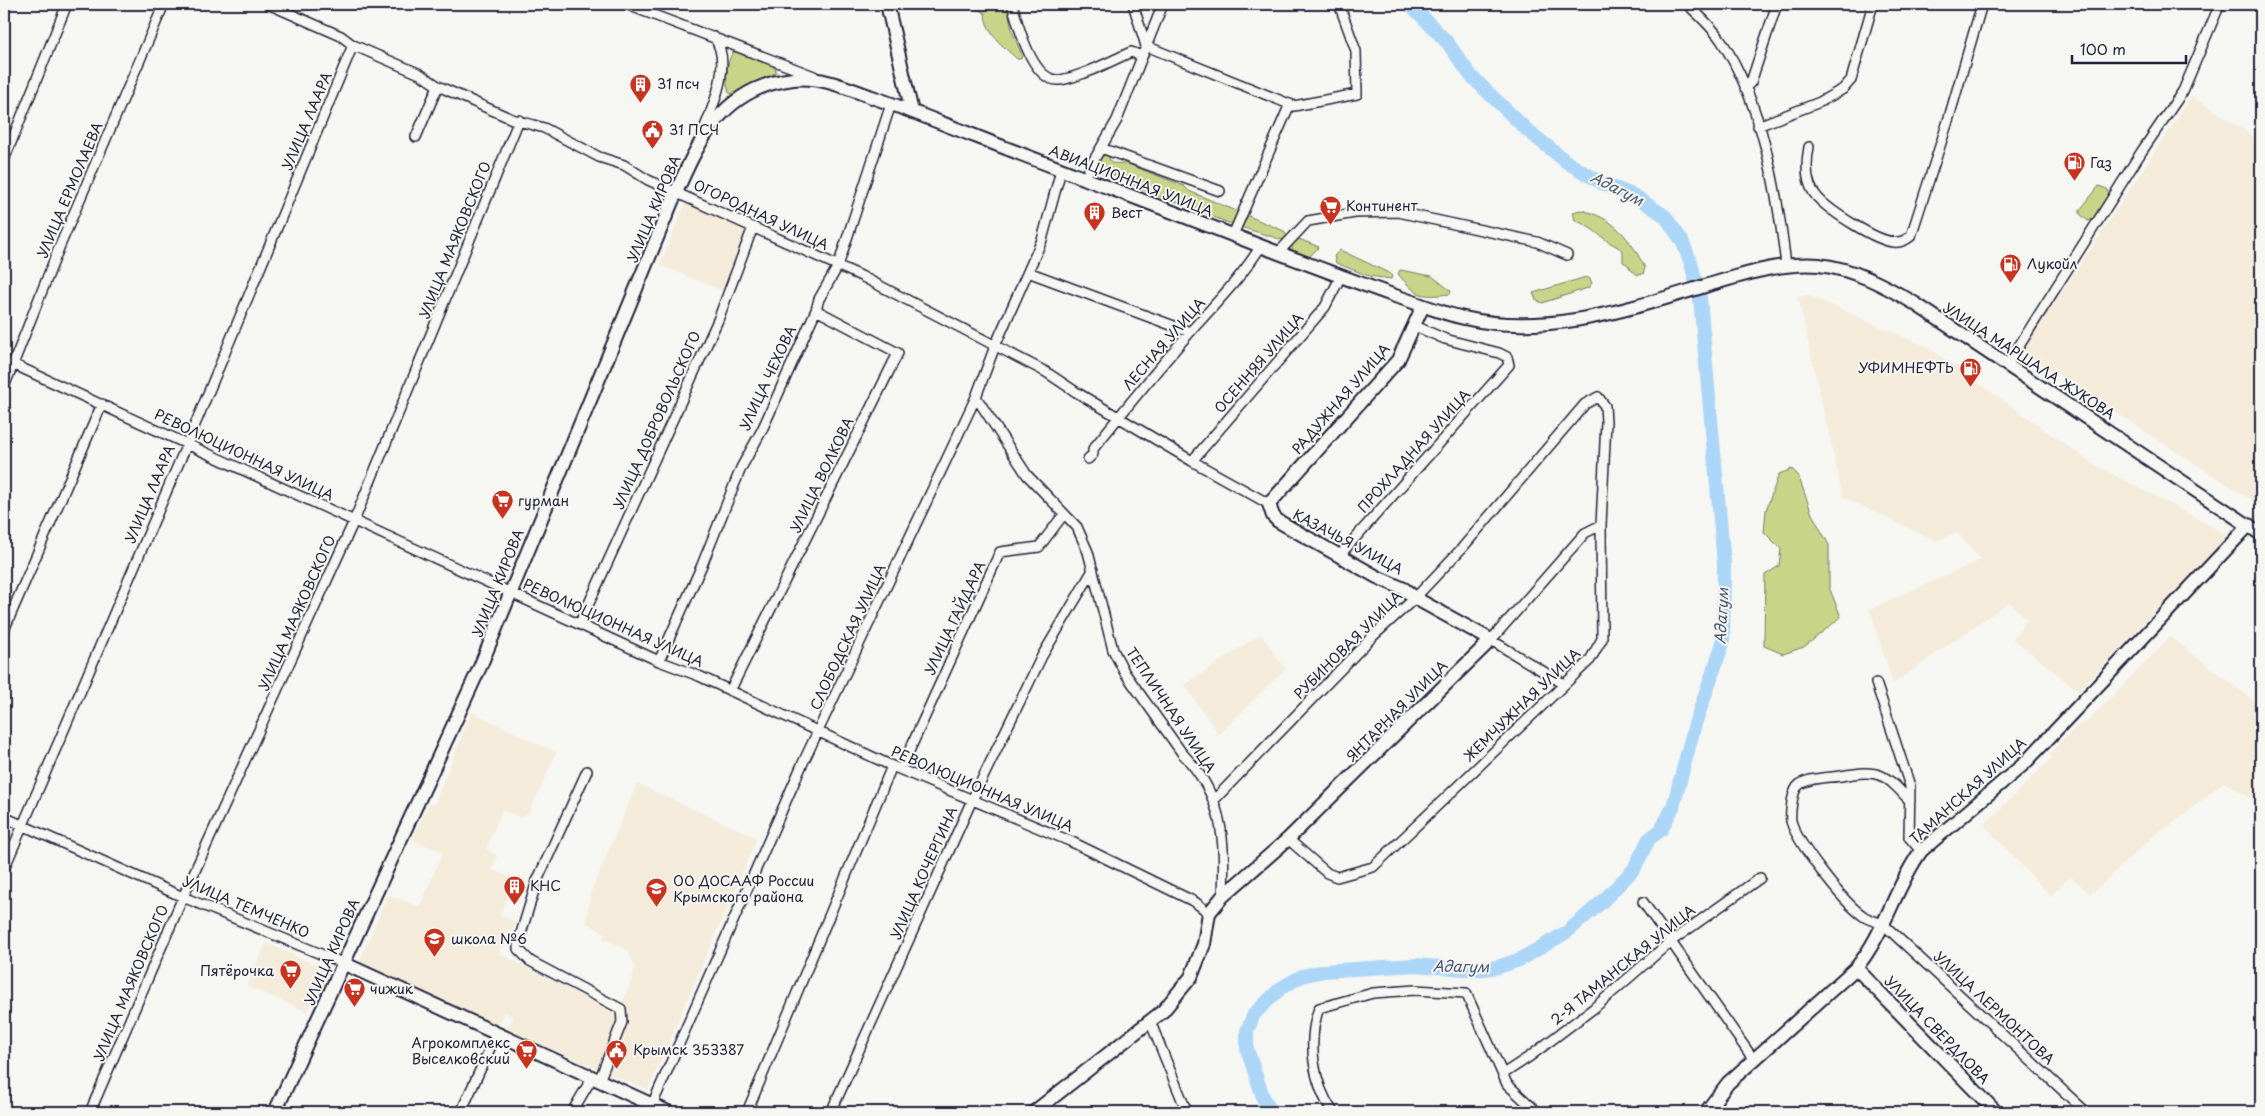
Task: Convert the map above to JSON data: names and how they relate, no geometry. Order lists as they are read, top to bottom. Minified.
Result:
{"streets":{"main road":["АВИАЦИОННАЯ УЛИЦА","УЛИЦА КИРОВА","УЛИЦА МАРШАЛА ЖУКОВА","РАДУЖНАЯ УЛИЦА","КАЗАЧЬЯ УЛИЦА","ЯНТАРНАЯ УЛИЦА","ТАМАНСКАЯ УЛИЦА","УЛИЦА ТЕМЧЕНКО","УЛИЦА СВЕРДЛОВА"],"street":["УЛИЦА ЛААРА","УЛИЦА ЕРМОЛАЕВА","ОГОРОДНАЯ УЛИЦА","УЛИЦА МАЯКОВСКОГО","ЛЕСНАЯ УЛИЦА","ОСЕННЯЯ УЛИЦА","УЛИЦА ЧЕХОВА","УЛИЦА ДОБРОВОЛЬСКОГО","ПРОХЛАДНАЯ УЛИЦА","РЕВОЛЮЦИОННАЯ УЛИЦА","УЛИЦА ВОЛКОВА","УЛИЦА ГАЙДАРА","СЛОБОДСКАЯ УЛИЦА","РУБИНОВАЯ УЛИЦА","ЖЕМЧУЖНАЯ УЛИЦА","ТЕПЛИЧНАЯ УЛИЦА","УЛИЦА КОЧЕРГИНА","2-Я ТАМАНСКАЯ УЛИЦА","УЛИЦА ЛЕРМОНТОВА"]},"crossings":[["УЛИЦА ЛААРА","ОГОРОДНАЯ УЛИЦА"],["УЛИЦА ЛААРА","РЕВОЛЮЦИОННАЯ УЛИЦА"],["УЛИЦА ЛААРА","УЛИЦА ТЕМЧЕНКО"],["АВИАЦИОННАЯ УЛИЦА","УЛИЦА КИРОВА"],["АВИАЦИОННАЯ УЛИЦА","ЛЕСНАЯ УЛИЦА"],["АВИАЦИОННАЯ УЛИЦА","УЛИЦА МАРШАЛА ЖУКОВА"],["АВИАЦИОННАЯ УЛИЦА","ОСЕННЯЯ УЛИЦА"],["АВИАЦИОННАЯ УЛИЦА","УЛИЦА ЧЕХОВА"],["АВИАЦИОННАЯ УЛИЦА","РАДУЖНАЯ УЛИЦА"],["АВИАЦИОННАЯ УЛИЦА","СЛОБОДСКАЯ УЛИЦА"],["УЛИЦА ЕРМОЛАЕВА","РЕВОЛЮЦИОННАЯ УЛИЦА"],["УЛИЦА КИРОВА","ОГОРОДНАЯ УЛИЦА"],["УЛИЦА КИРОВА","РЕВОЛЮЦИОННАЯ УЛИЦА"],["УЛИЦА КИРОВА","УЛИЦА ТЕМЧЕНКО"],["ОГОРОДНАЯ УЛИЦА","УЛИЦА МАЯКОВСКОГО"],["ОГОРОДНАЯ УЛИЦА","УЛИЦА ЧЕХОВА"],["ОГОРОДНАЯ УЛИЦА","УЛИЦА ДОБРОВОЛЬСКОГО"],["ОГОРОДНАЯ УЛИЦА","КАЗАЧЬЯ УЛИЦА"],["ОГОРОДНАЯ УЛИЦА","СЛОБОДСКАЯ УЛИЦА"],["УЛИЦА МАЯКОВСКОГО","РЕВОЛЮЦИОННАЯ УЛИЦА"],["УЛИЦА МАЯКОВСКОГО","УЛИЦА ТЕМЧЕНКО"],["ЛЕСНАЯ УЛИЦА","КАЗАЧЬЯ УЛИЦА"],["УЛИЦА МАРШАЛА ЖУКОВА","ТАМАНСКАЯ УЛИЦА"],["ОСЕННЯЯ УЛИЦА","КАЗАЧЬЯ УЛИЦА"],["УЛИЦА ЧЕХОВА","РЕВОЛЮЦИОННАЯ УЛИЦА"],["УЛИЦА ЧЕХОВА","УЛИЦА ВОЛКОВА"],["РАДУЖНАЯ УЛИЦА","ПРОХЛАДНАЯ УЛИЦА"],["РАДУЖНАЯ УЛИЦА","КАЗАЧЬЯ УЛИЦА"],["УЛИЦА ДОБРОВОЛЬСКОГО","РЕВОЛЮЦИОННАЯ УЛИЦА"],["ПРОХЛАДНАЯ УЛИЦА","КАЗАЧЬЯ УЛИЦА"],["РЕВОЛЮЦИОННАЯ УЛИЦА","УЛИЦА ВОЛКОВА"],["РЕВОЛЮЦИОННАЯ УЛИЦА","УЛИЦА ГАЙДАРА"],["РЕВОЛЮЦИОННАЯ УЛИЦА","СЛОБОДСКАЯ УЛИЦА"],["РЕВОЛЮЦИОННАЯ УЛИЦА","ЯНТАРНАЯ УЛИЦА"],["РЕВОЛЮЦИОННАЯ УЛИЦА","УЛИЦА КОЧЕРГИНА"],["КАЗАЧЬЯ УЛИЦА","СЛОБОДСКАЯ УЛИЦА"],["КАЗАЧЬЯ УЛИЦА","РУБИНОВАЯ УЛИЦА"],["КАЗАЧЬЯ УЛИЦА","ЖЕМЧУЖНАЯ УЛИЦА"],["КАЗАЧЬЯ УЛИЦА","ЯНТАРНАЯ УЛИЦА"],["УЛИЦА ГАЙДАРА","ТЕПЛИЧНАЯ УЛИЦА"],["СЛОБОДСКАЯ УЛИЦА","ТЕПЛИЧНАЯ УЛИЦА"],["СЛОБОДСКАЯ УЛИЦА","УЛИЦА ТЕМЧЕНКО"],["РУБИНОВАЯ УЛИЦА","ЖЕМЧУЖНАЯ УЛИЦА"],["РУБИНОВАЯ УЛИЦА","ТЕПЛИЧНАЯ УЛИЦА"],["ЖЕМЧУЖНАЯ УЛИЦА","ЯНТАРНАЯ УЛИЦА"],["ТЕПЛИЧНАЯ УЛИЦА","ЯНТАРНАЯ УЛИЦА"],["ТЕПЛИЧНАЯ УЛИЦА","УЛИЦА КОЧЕРГИНА"],["ТАМАНСКАЯ УЛИЦА","УЛИЦА ЛЕРМОНТОВА"],["ТАМАНСКАЯ УЛИЦА","УЛИЦА СВЕРДЛОВА"]],"water":["Адагум"],"places":{"building":["31 псч","Вест","КНС"],"public building":["31 ПСЧ","Крымск 353387"],"fuel station":["Газ","Лукойл","УФИМНЕФТЬ"],"supermarket":["Континент","гурман","Пятёрочка","чижик","Агрокомплекс Выселковский"],"school or university":["ОО ДОСААФ России Крымского района","школа №6"]},"scale_bar":"100 m"}
